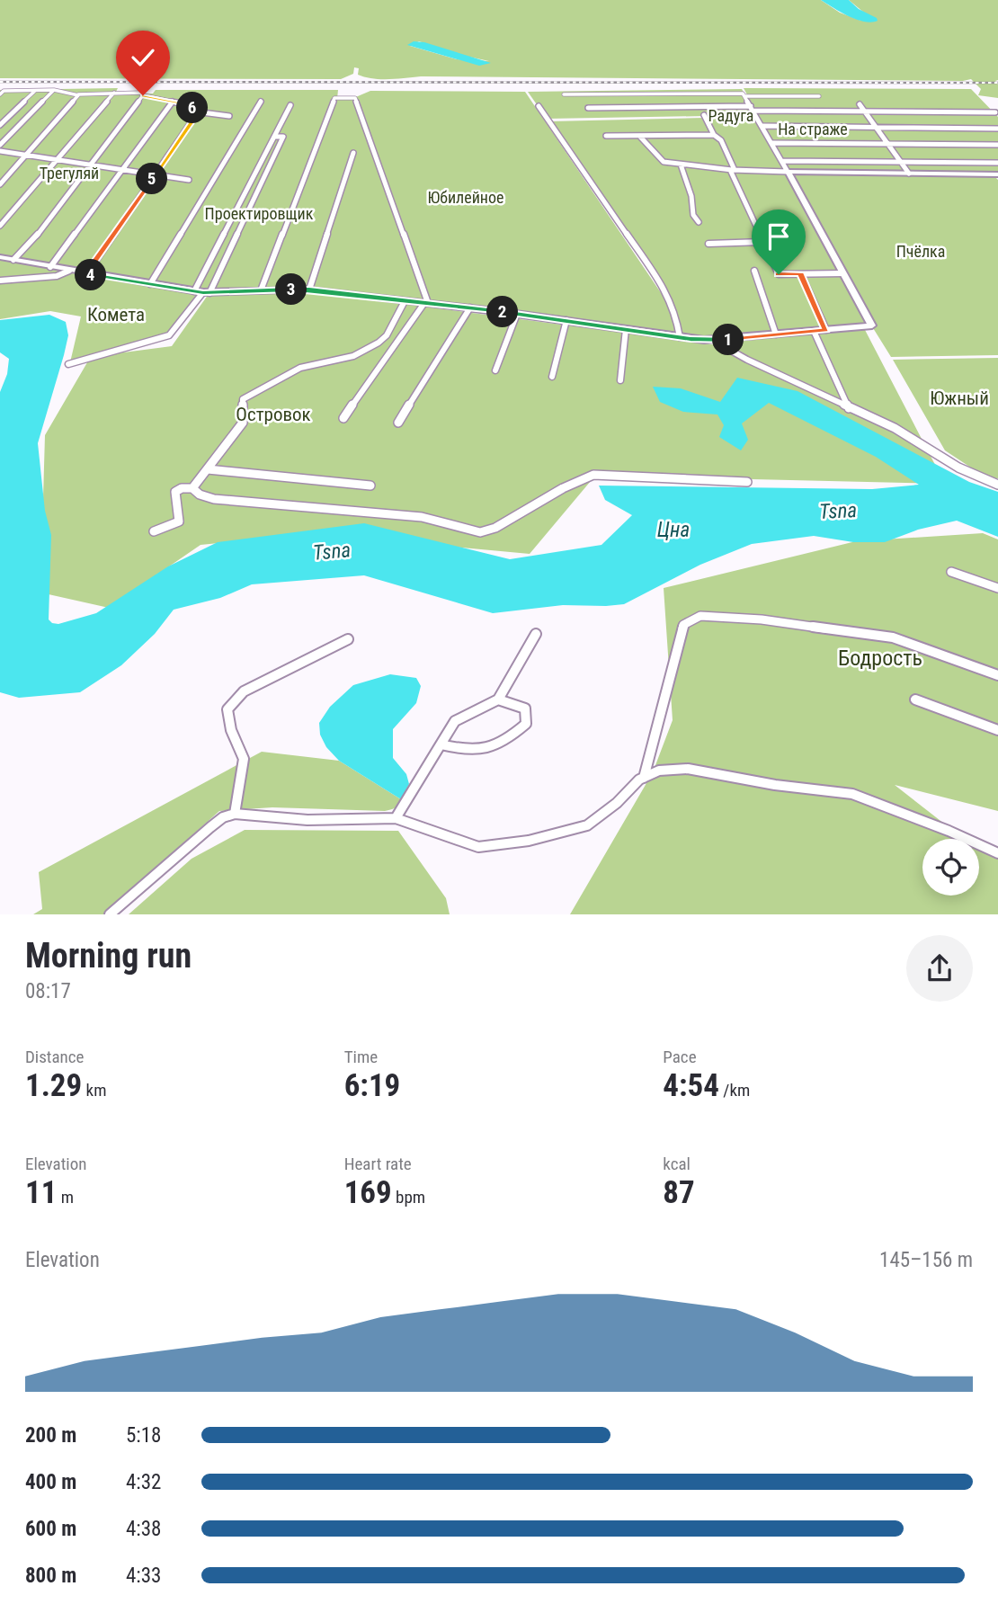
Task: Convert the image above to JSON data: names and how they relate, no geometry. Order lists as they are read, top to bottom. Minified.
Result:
{"water":["Tsna","Цна"],"parks":["Радуга","На страже","Трегуляй","Юбилейное","Проектировщик","Пчёлка","Комета","Южный","Островок","Бодрость"],"page":{"pins":["6","5","4","3","2","1"],"heading":["Morning run","08:17"],"stats":[["Distance","1.29 km"],["Time","6:19"],["Pace","4:54 /km"],["Elevation","11 m"],["Heart rate","169 bpm"],["kcal","87"]],"chart":["Elevation","145–156 m"],"list":[{"name":"200 m","note":"5:18"},{"name":"400 m","note":"4:32"},{"name":"600 m","note":"4:38"},{"name":"800 m","note":"4:33"}]}}
